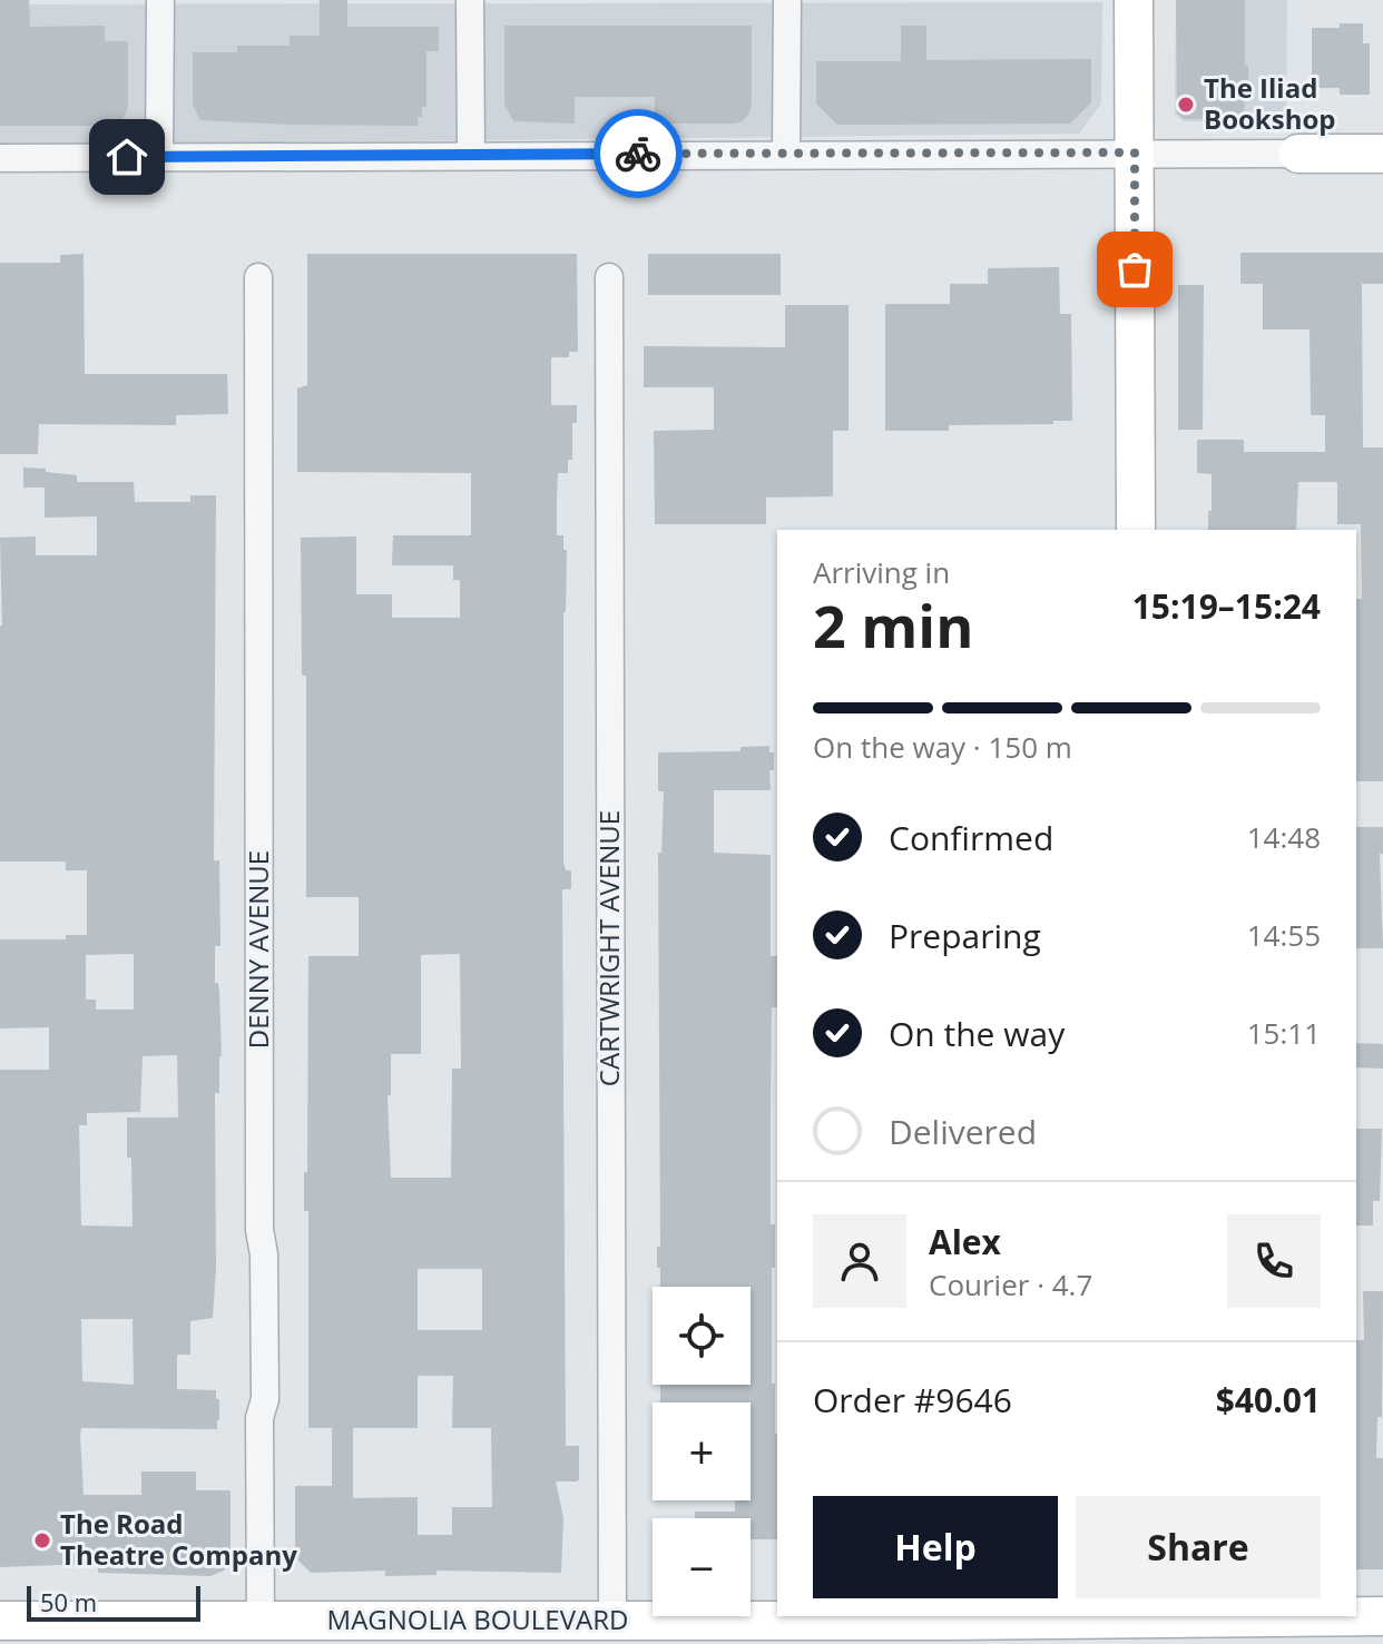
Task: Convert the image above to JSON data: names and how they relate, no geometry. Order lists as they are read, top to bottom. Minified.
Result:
{"streets":{"main road":["MAGNOLIA BOULEVARD"],"street":["CARTWRIGHT AVENUE","DENNY AVENUE"]},"crossings":[["CARTWRIGHT AVENUE","MAGNOLIA BOULEVARD"],["DENNY AVENUE","MAGNOLIA BOULEVARD"]],"places":["The Iliad Bookshop","The Road Theatre Company"],"scale_bar":"50 m","page":{"heading":["2 min","Arriving in","15:19–15:24"],"panel":["Alex","Courier · 4.7","Order #9646","$40.01"],"bar":"On the way · 150 m","list":[["Confirmed","14:48"],["Preparing","14:55"],["On the way","15:11"],"Delivered"],"map_buttons":["+","−"],"buttons":["Help","Share"],"scale":"50 m"}}
